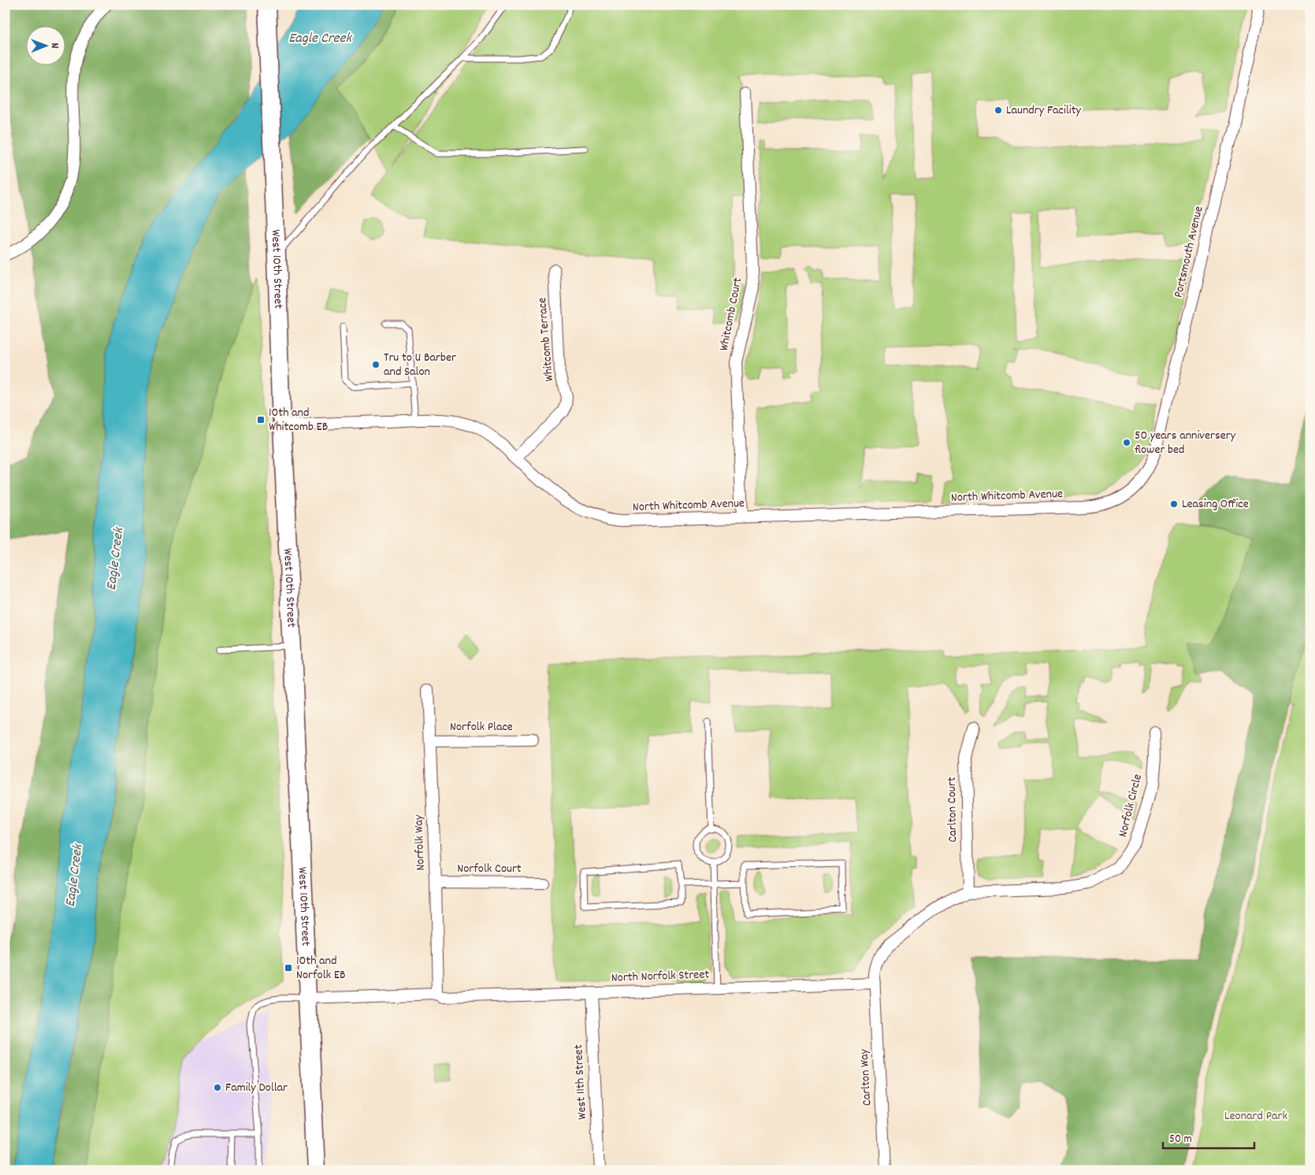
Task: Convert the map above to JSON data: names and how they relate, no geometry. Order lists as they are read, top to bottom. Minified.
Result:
{"streets":{"main road":["West 10th Street"],"street":["Portsmouth Avenue","Whitcomb Court","Whitcomb Terrace","North Whitcomb Avenue","Norfolk Place","Norfolk Circle","Carlton Court","Norfolk Way","Norfolk Court","North Norfolk Street","Carlton Way","West 11th Street"]},"crossings":[["Portsmouth Avenue","North Whitcomb Avenue"],["West 10th Street","North Whitcomb Avenue"],["West 10th Street","North Norfolk Street"],["Whitcomb Court","North Whitcomb Avenue"],["Whitcomb Terrace","North Whitcomb Avenue"],["Norfolk Place","Norfolk Way"],["Norfolk Circle","Carlton Court"],["Norfolk Way","Norfolk Court"],["Norfolk Way","North Norfolk Street"],["North Norfolk Street","Carlton Way"],["North Norfolk Street","West 11th Street"]],"water":["Eagle Creek"],"parks":["Leonard Park"],"places":{"other":["Laundry Facility","Tru to U Barber and Salon","50 years anniversery flower bed","Leasing Office","Family Dollar"],"transit":["10th and Whitcomb EB","10th and Norfolk EB"]},"scale_bar":"50 m","north":"right"}
